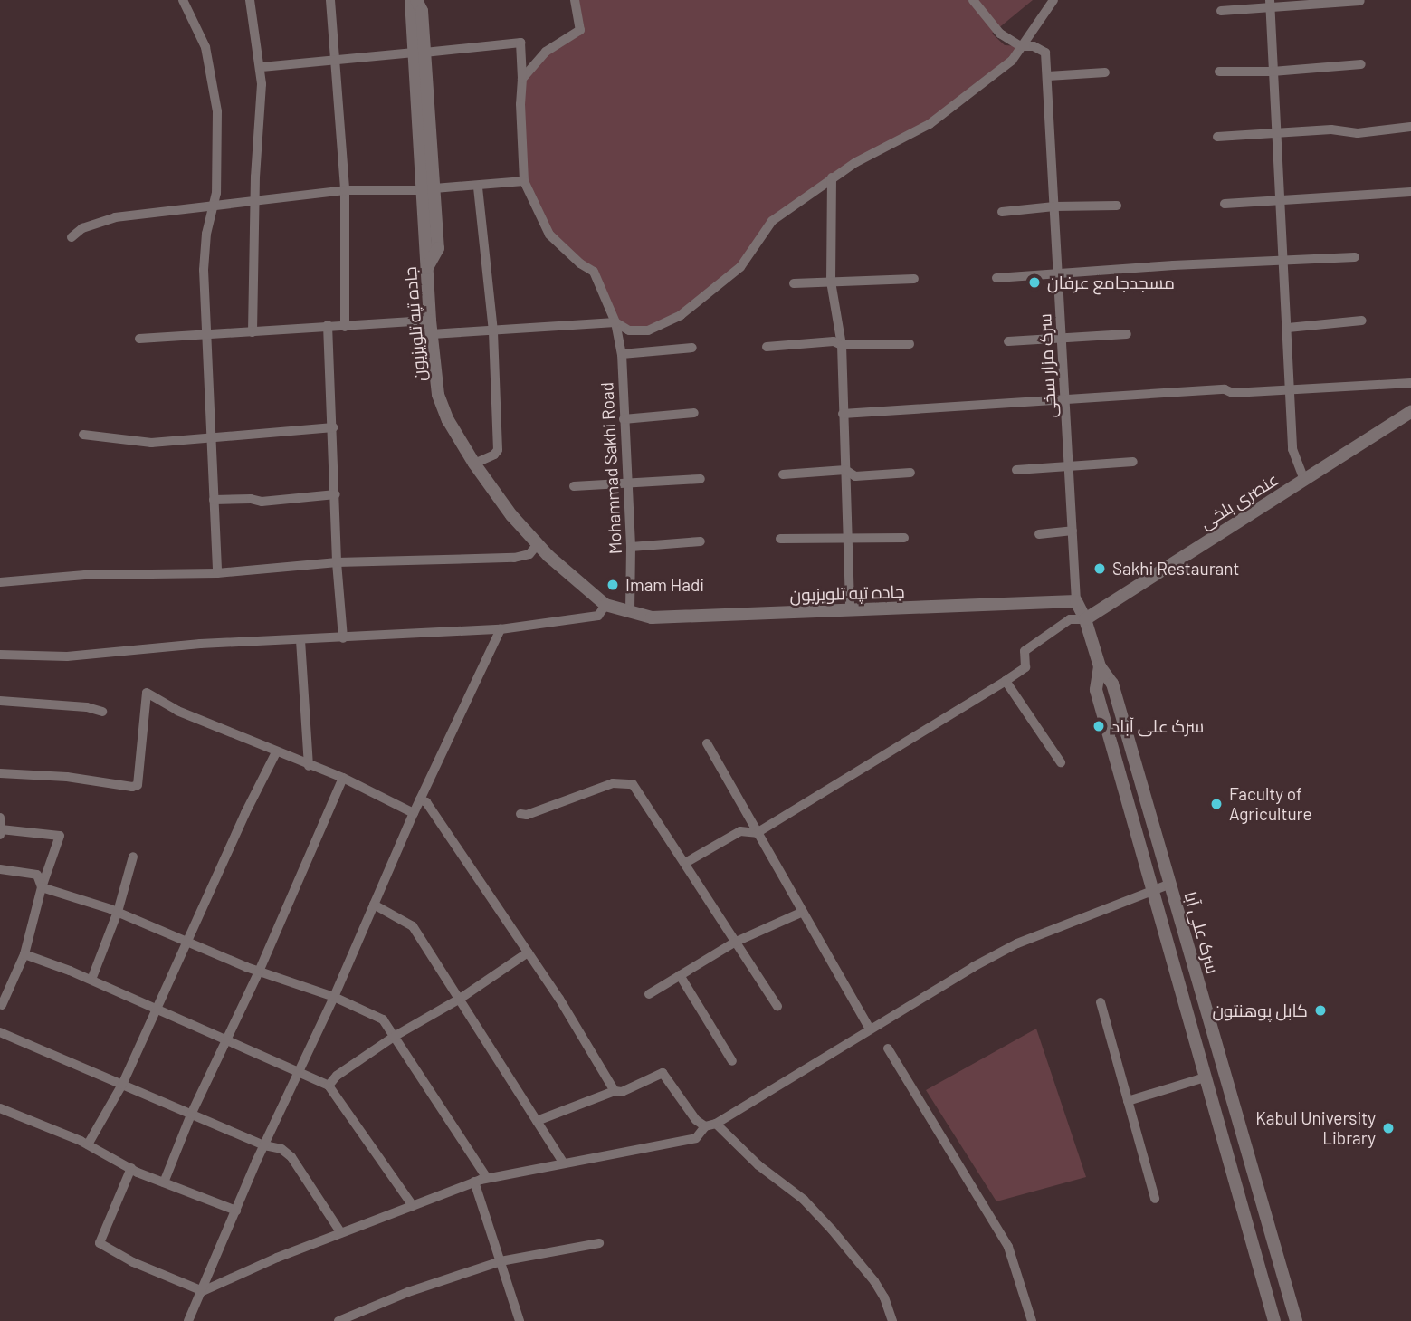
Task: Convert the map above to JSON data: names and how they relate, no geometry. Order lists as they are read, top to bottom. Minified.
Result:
{"streets":{"street":["جاده تپه تلویزیون","سرک مزار سخی","Mohammad Sakhi Road","عنصری بلخی","سرک علی آبا"]},"crossings":[["جاده تپه تلویزیون","سرک مزار سخی"],["جاده تپه تلویزیون","Mohammad Sakhi Road"]],"places":["مسجدجامع عرفان","Sakhi Restaurant","Imam Hadi","سرک علی آباد","Faculty of Agriculture","کابل پوهنتون","Kabul University Library"]}
